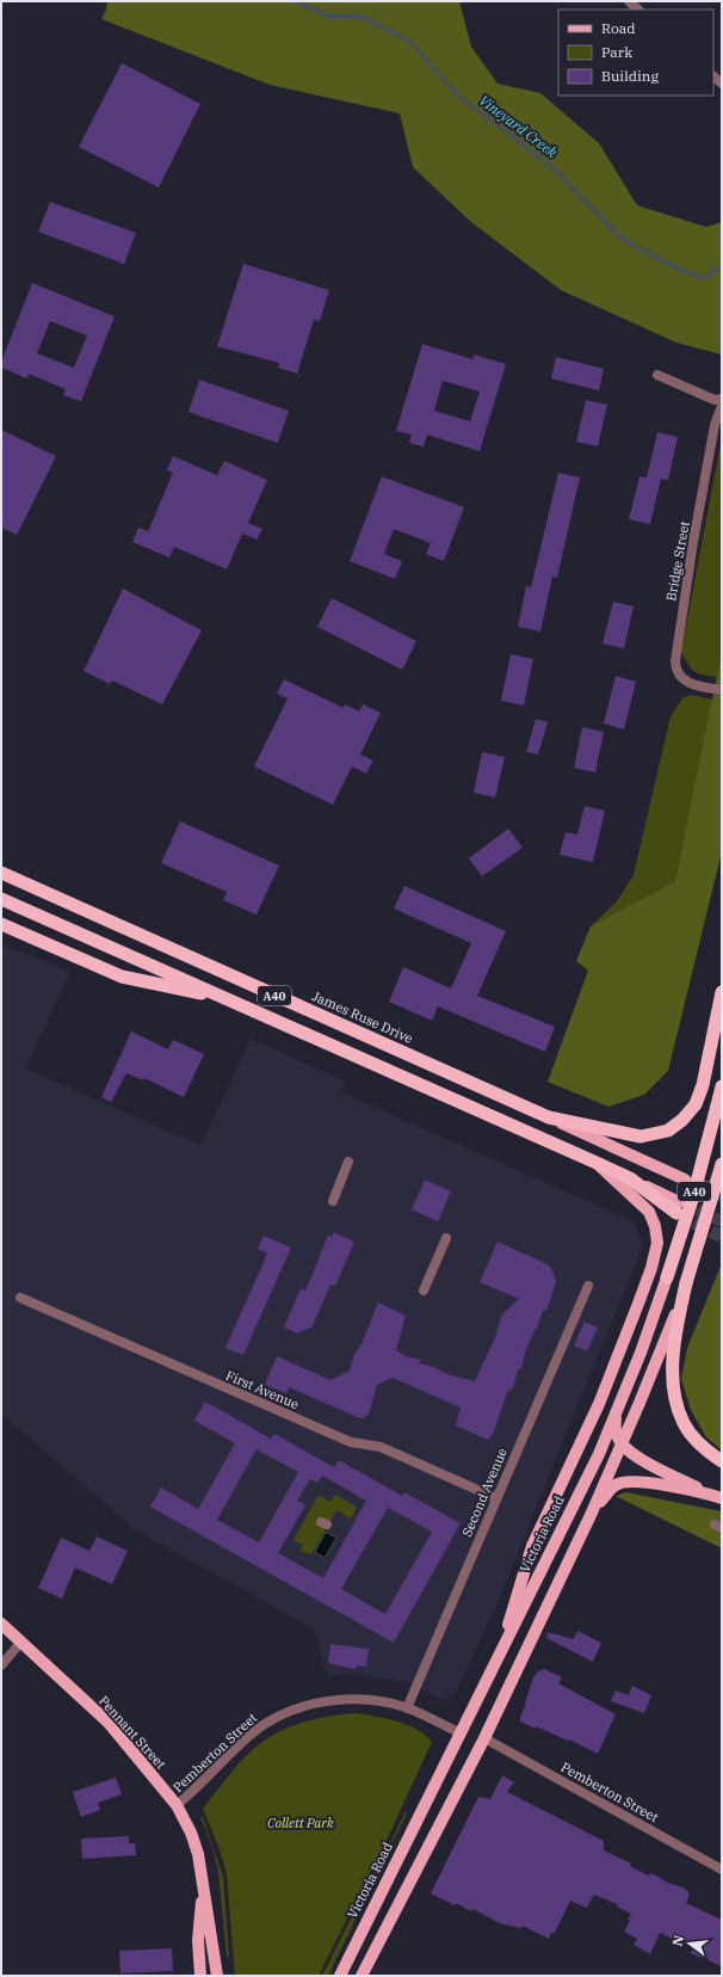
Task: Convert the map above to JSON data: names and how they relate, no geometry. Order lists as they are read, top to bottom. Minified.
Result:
{"streets":{"highway":["A40","James Ruse Drive","Victoria Road"],"main road":["Pennant Street"],"street":["Bridge Street","First Avenue","Second Avenue","Pemberton Street"]},"crossings":[["A40","James Ruse Drive"],["First Avenue","Second Avenue"],["Second Avenue","Pemberton Street"],["Victoria Road","Pemberton Street"],["Pennant Street","Pemberton Street"]],"water":["Vineyard Creek"],"parks":["Collett Park"],"legend":["Road","Park","Building"],"north":"left"}
